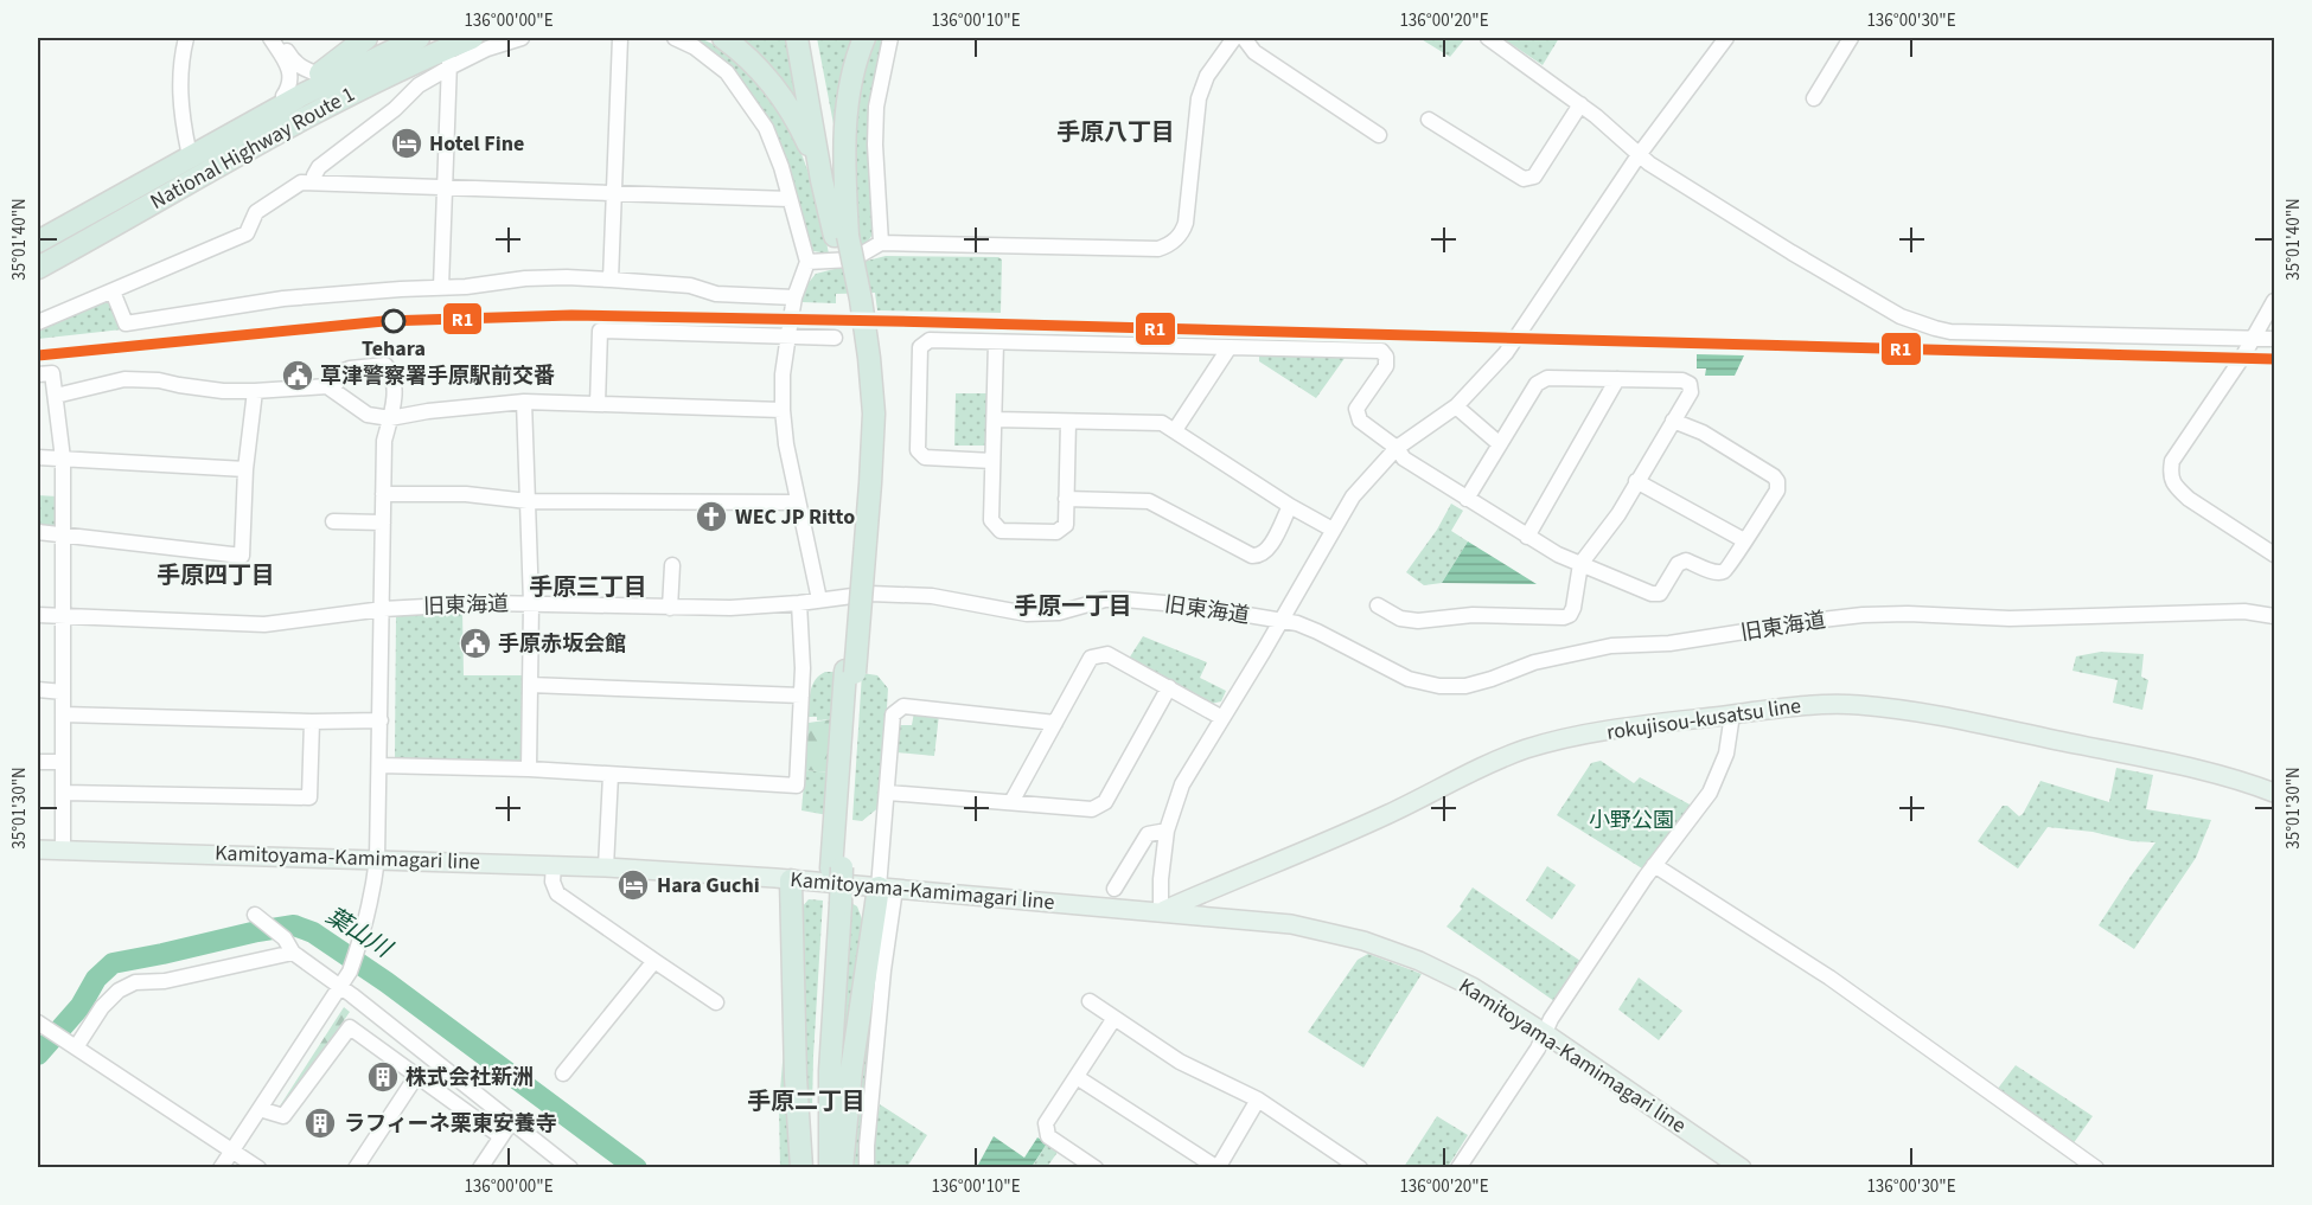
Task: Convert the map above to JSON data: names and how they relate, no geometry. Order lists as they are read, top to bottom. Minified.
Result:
{"streets":{"highway":["National Highway Route 1"],"main road":["rokujisou-kusatsu line","Kamitoyama-Kamimagari line"],"street":["旧東海道"]},"crossings":[["rokujisou-kusatsu line","Kamitoyama-Kamimagari line"]],"districts":["手原八丁目","手原四丁目","手原三丁目","手原一丁目","手原二丁目"],"water":["葉山川"],"parks":["小野公園"],"places":{"hotel":["Hotel Fine","Hara Guchi"],"other":["Tehara"],"public building":["草津警察署手原駅前交番","手原赤坂会館"],"church":["WEC JP Ritto"],"building":["株式会社新洲","ラフィーネ栗東安養寺"]},"lines":["transit line R1"],"coordinates":["136°00'00\"E","136°00'10\"E","136°00'20\"E","136°00'30\"E","35°01'40\"N","35°01'30\"N"]}
